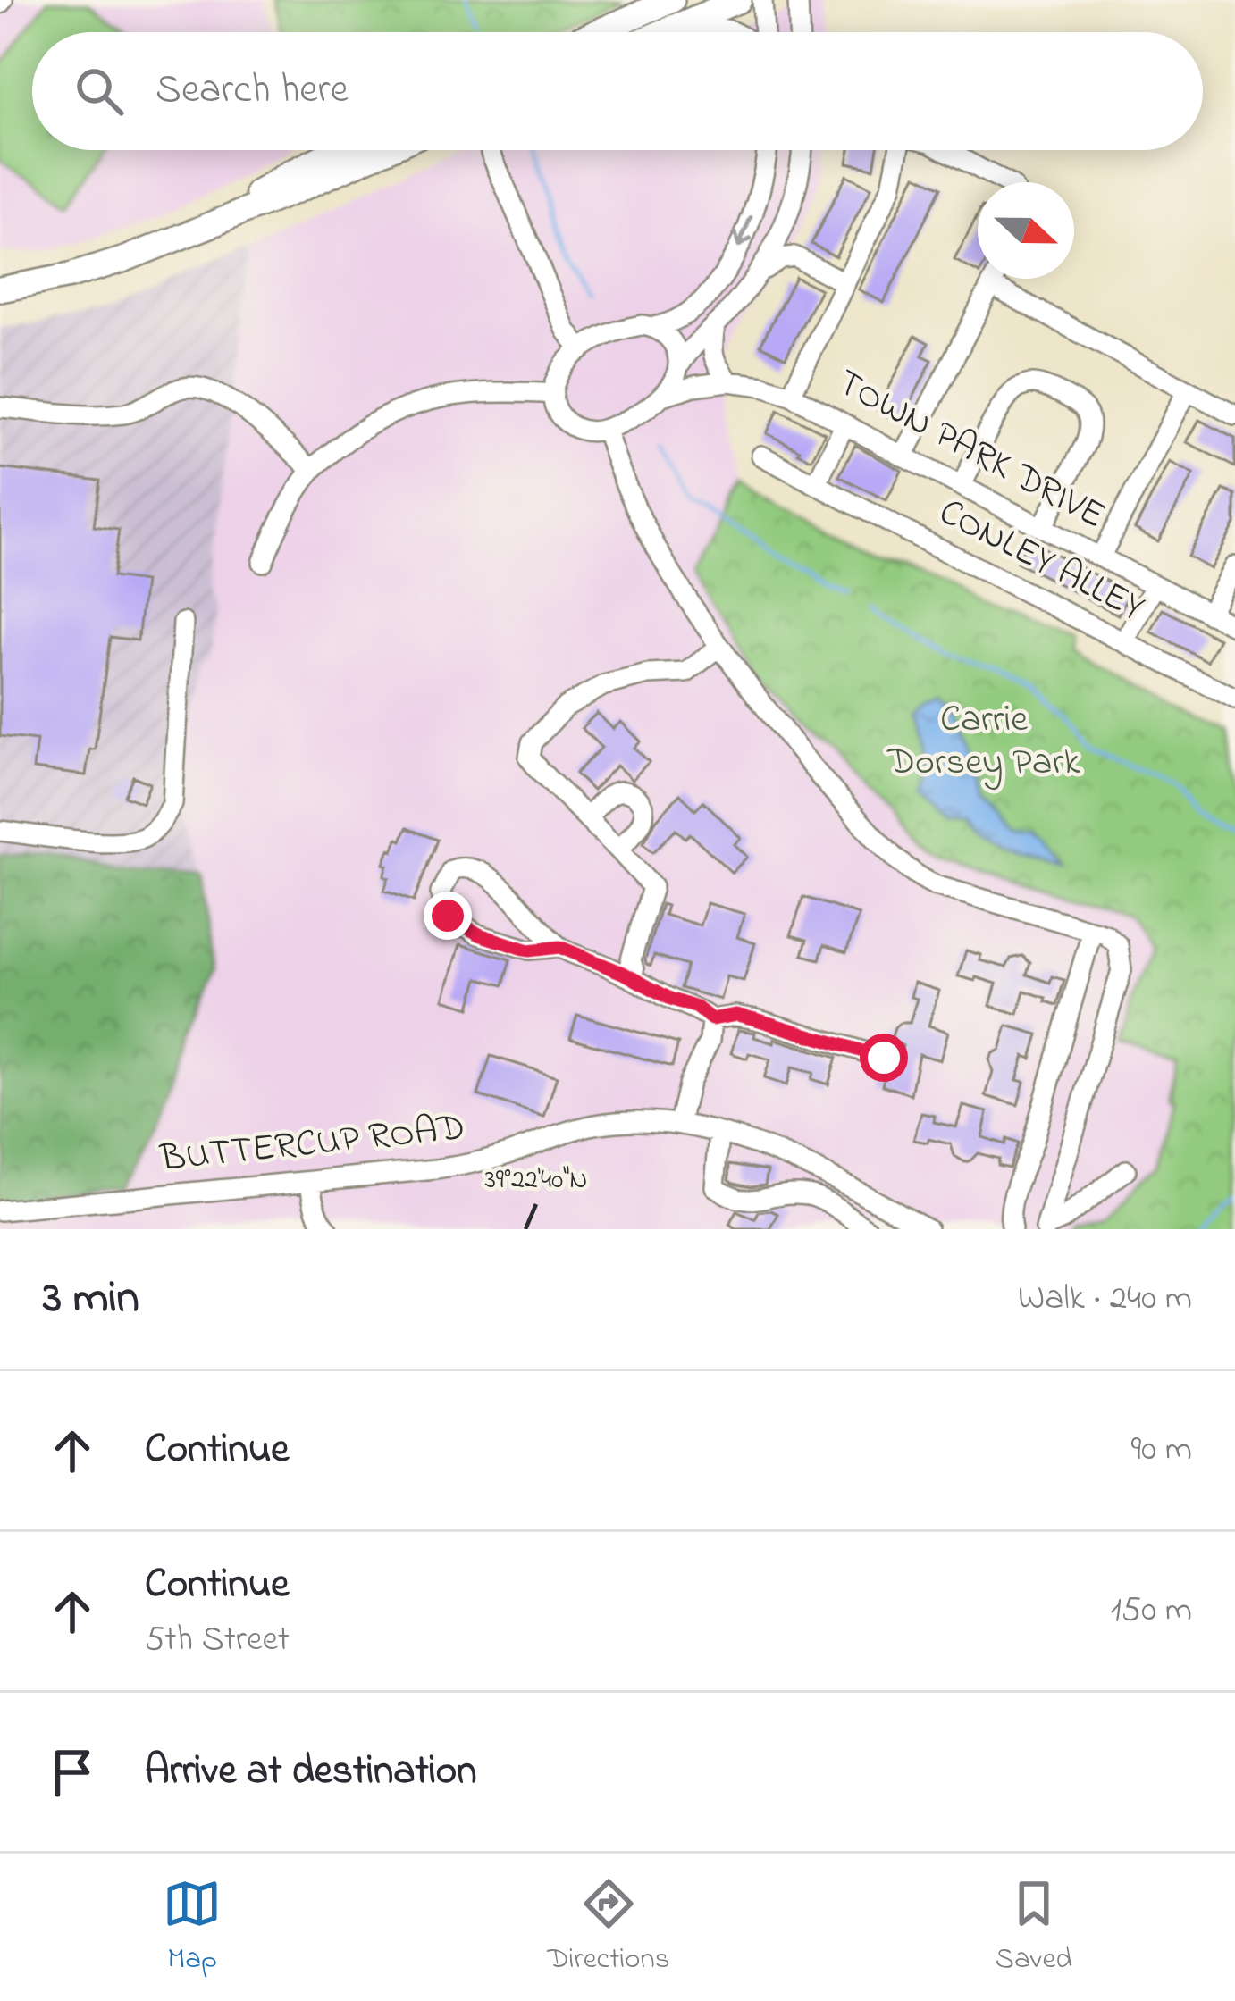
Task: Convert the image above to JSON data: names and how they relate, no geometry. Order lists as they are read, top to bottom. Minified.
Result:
{"streets":{"street":["TOWN PARK DRIVE","CONLEY ALLEY","BUTTERCUP ROAD"]},"parks":["Carrie Dorsey Park"],"north":"right","page":{"search":"Search here","heading":["3 min","Walk · 240 m"],"list":[["Continue","90 m"],["Continue","5th Street","150 m"],"Arrive at destination"],"nav":["Map","Directions","Saved"]},"coordinates":["39°22'40\"N"]}
